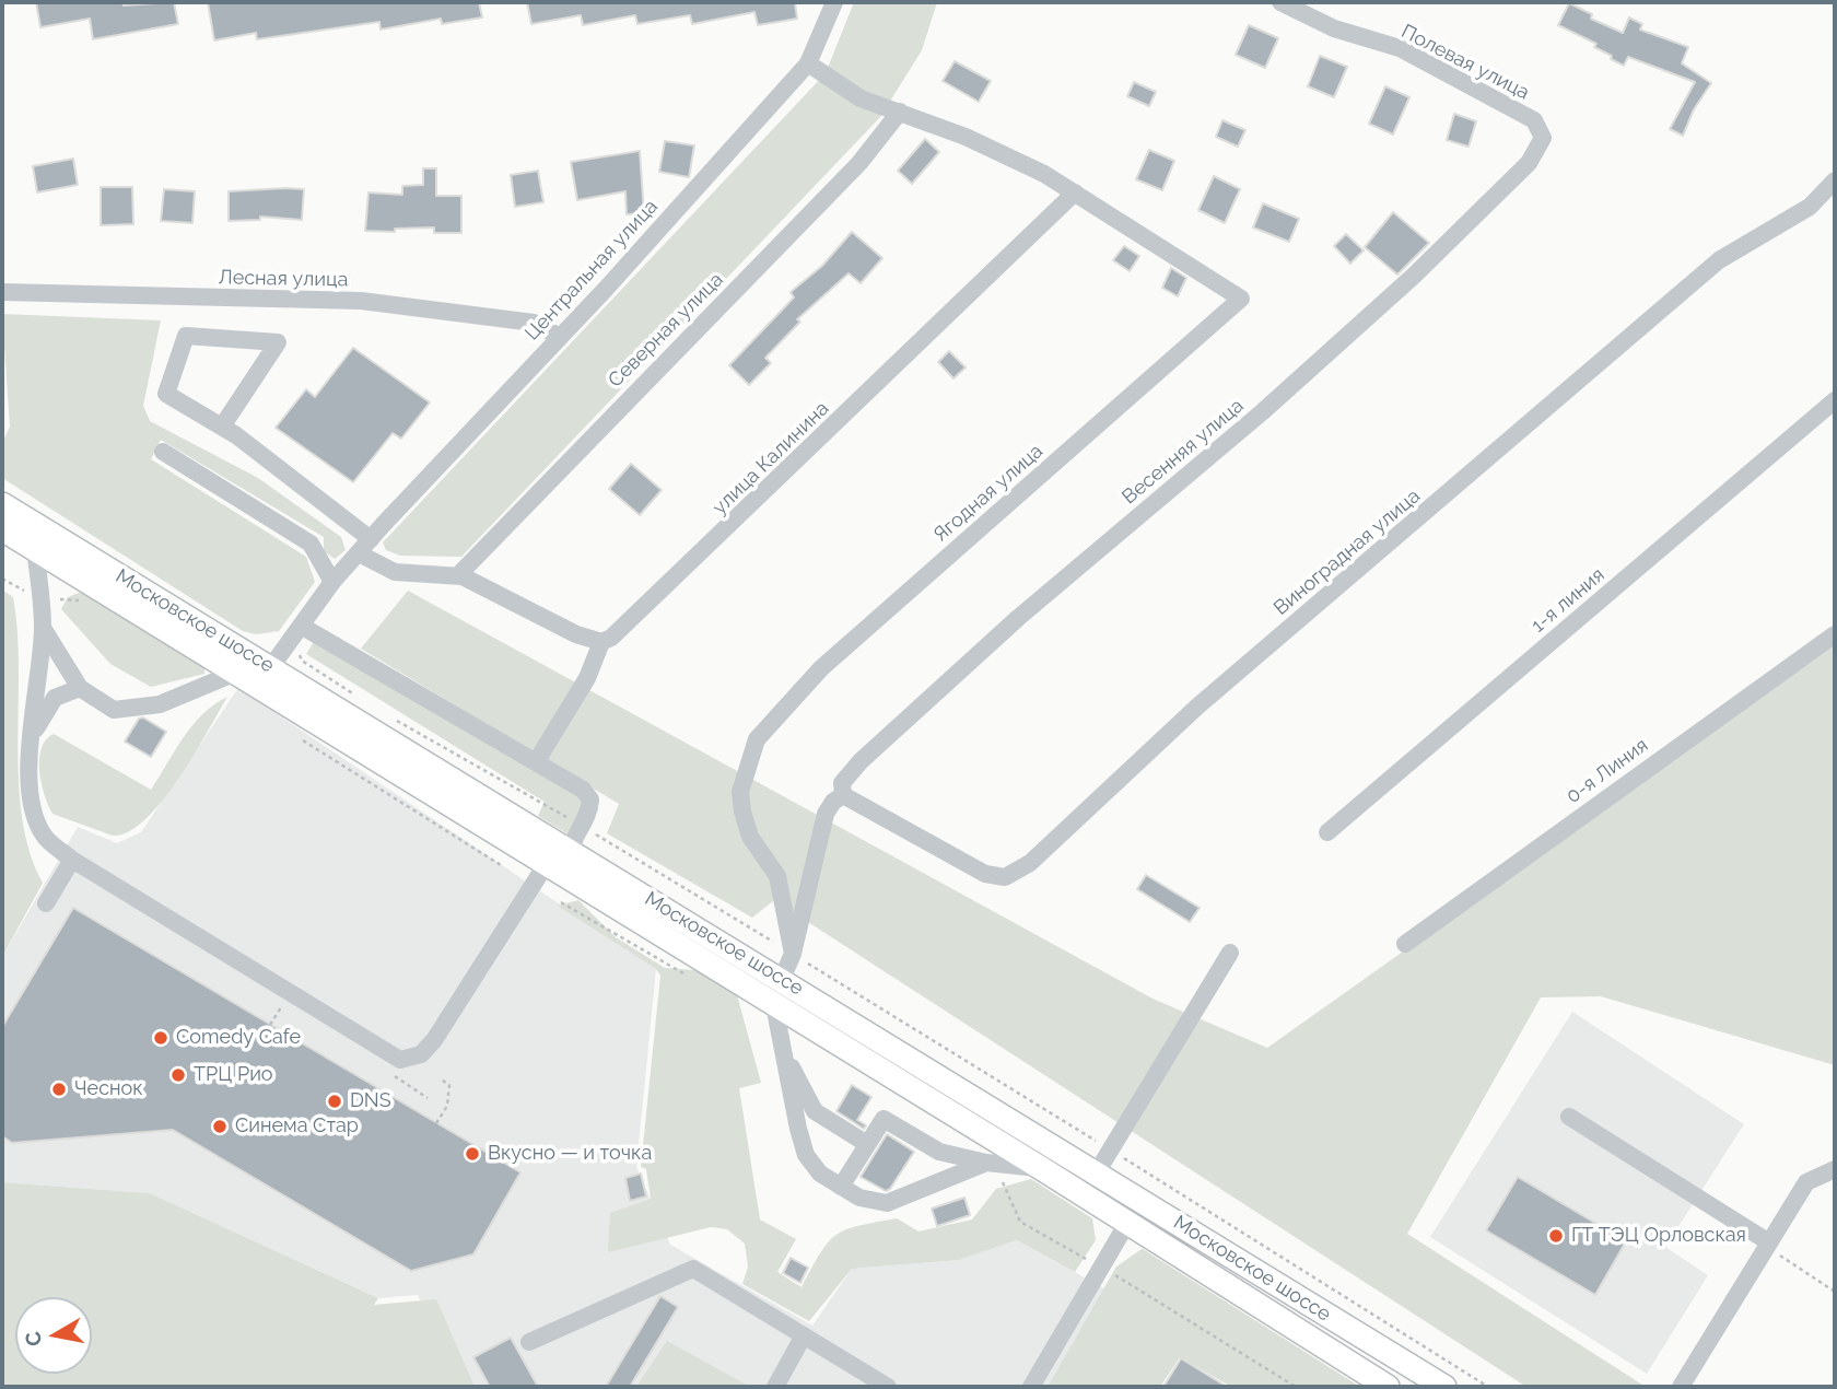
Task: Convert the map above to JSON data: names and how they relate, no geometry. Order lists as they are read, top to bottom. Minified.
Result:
{"streets":{"main road":["Московское шоссе"],"street":["Полевая улица","Центральная улица","Лесная улица","Северная улица","Весенняя улица","улица Калинина","Ягодная улица","Виноградная улица","1-я линия","0-я Линия"]},"crossings":[["Полевая улица","Весенняя улица"],["Центральная улица","Лесная улица"],["Центральная улица","Московское шоссе"],["Весенняя улица","Ягодная улица"],["Весенняя улица","Виноградная улица"],["Весенняя улица","Московское шоссе"],["улица Калинина","Ягодная улица"]],"places":["Comedy Cafe","ТРЦ Рио","Чеснок","DNS","Синема Стар","Вкусно — и точка","ГТ ТЭЦ Орловская"],"north":"left"}
